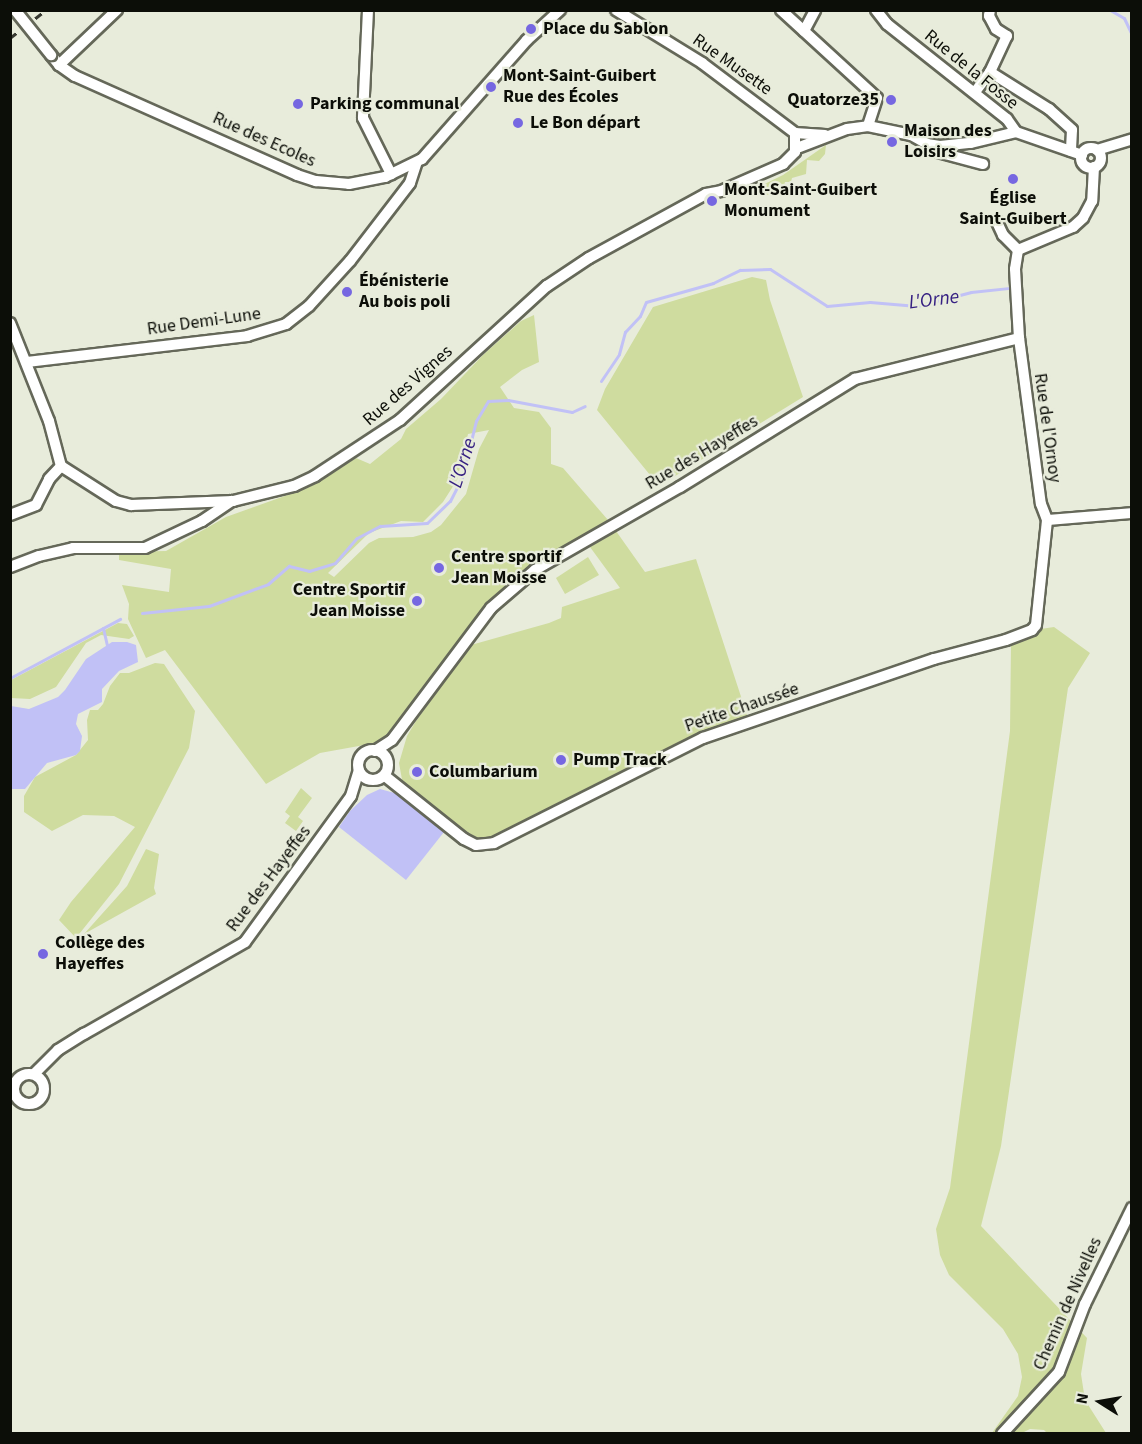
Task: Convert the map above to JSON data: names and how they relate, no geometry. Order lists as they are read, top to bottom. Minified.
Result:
{"streets":{"street":["Rue Musette","Rue de la Fosse","Rue des Ecoles","Rue Demi-Lune","Rue des Vignes","Rue de l'Ornoy","Rue des Hayeffes","Petite Chaussée","Chemin de Nivelles"]},"crossings":[["Rue des Ecoles","Rue Demi-Lune"],["Rue de l'Ornoy","Rue des Hayeffes"],["Rue de l'Ornoy","Petite Chaussée"],["Rue des Hayeffes","Petite Chaussée"]],"water":["L'Orne"],"places":["Place du Sablon","Mont-Saint-Guibert Rue des Écoles","Quatorze35","Parking communal","Le Bon départ","Maison des Loisirs","Église Saint-Guibert","Mont-Saint-Guibert Monument","Ébénisterie Au bois poli","Centre sportif Jean Moisse","Centre Sportif Jean Moisse","Pump Track","Columbarium","Collège des Hayeffes"],"north":"left"}
